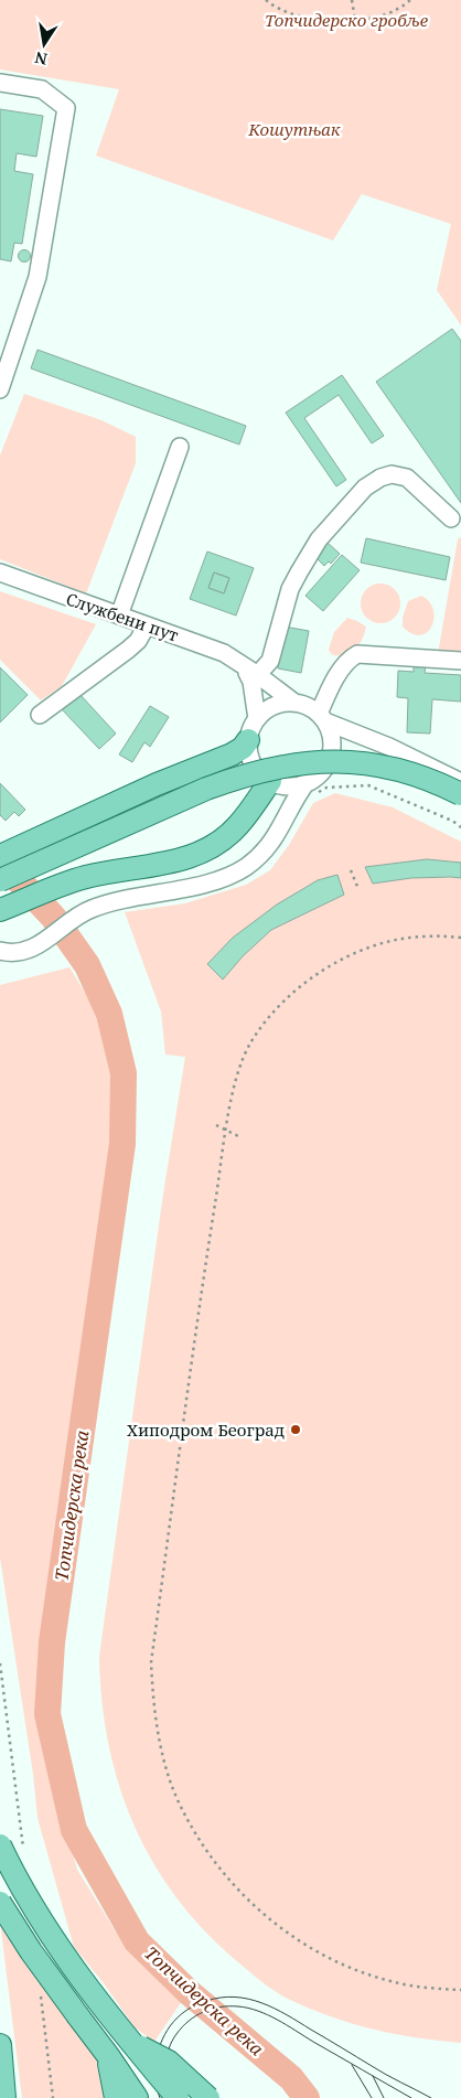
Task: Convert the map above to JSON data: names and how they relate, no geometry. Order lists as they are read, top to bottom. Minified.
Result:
{"streets":{"street":["Службени пут"]},"water":["Топчидерска река"],"parks":["Топчидерско гробље","Кошутњак"],"places":["Хиподром Београд"],"north":"bottom"}
